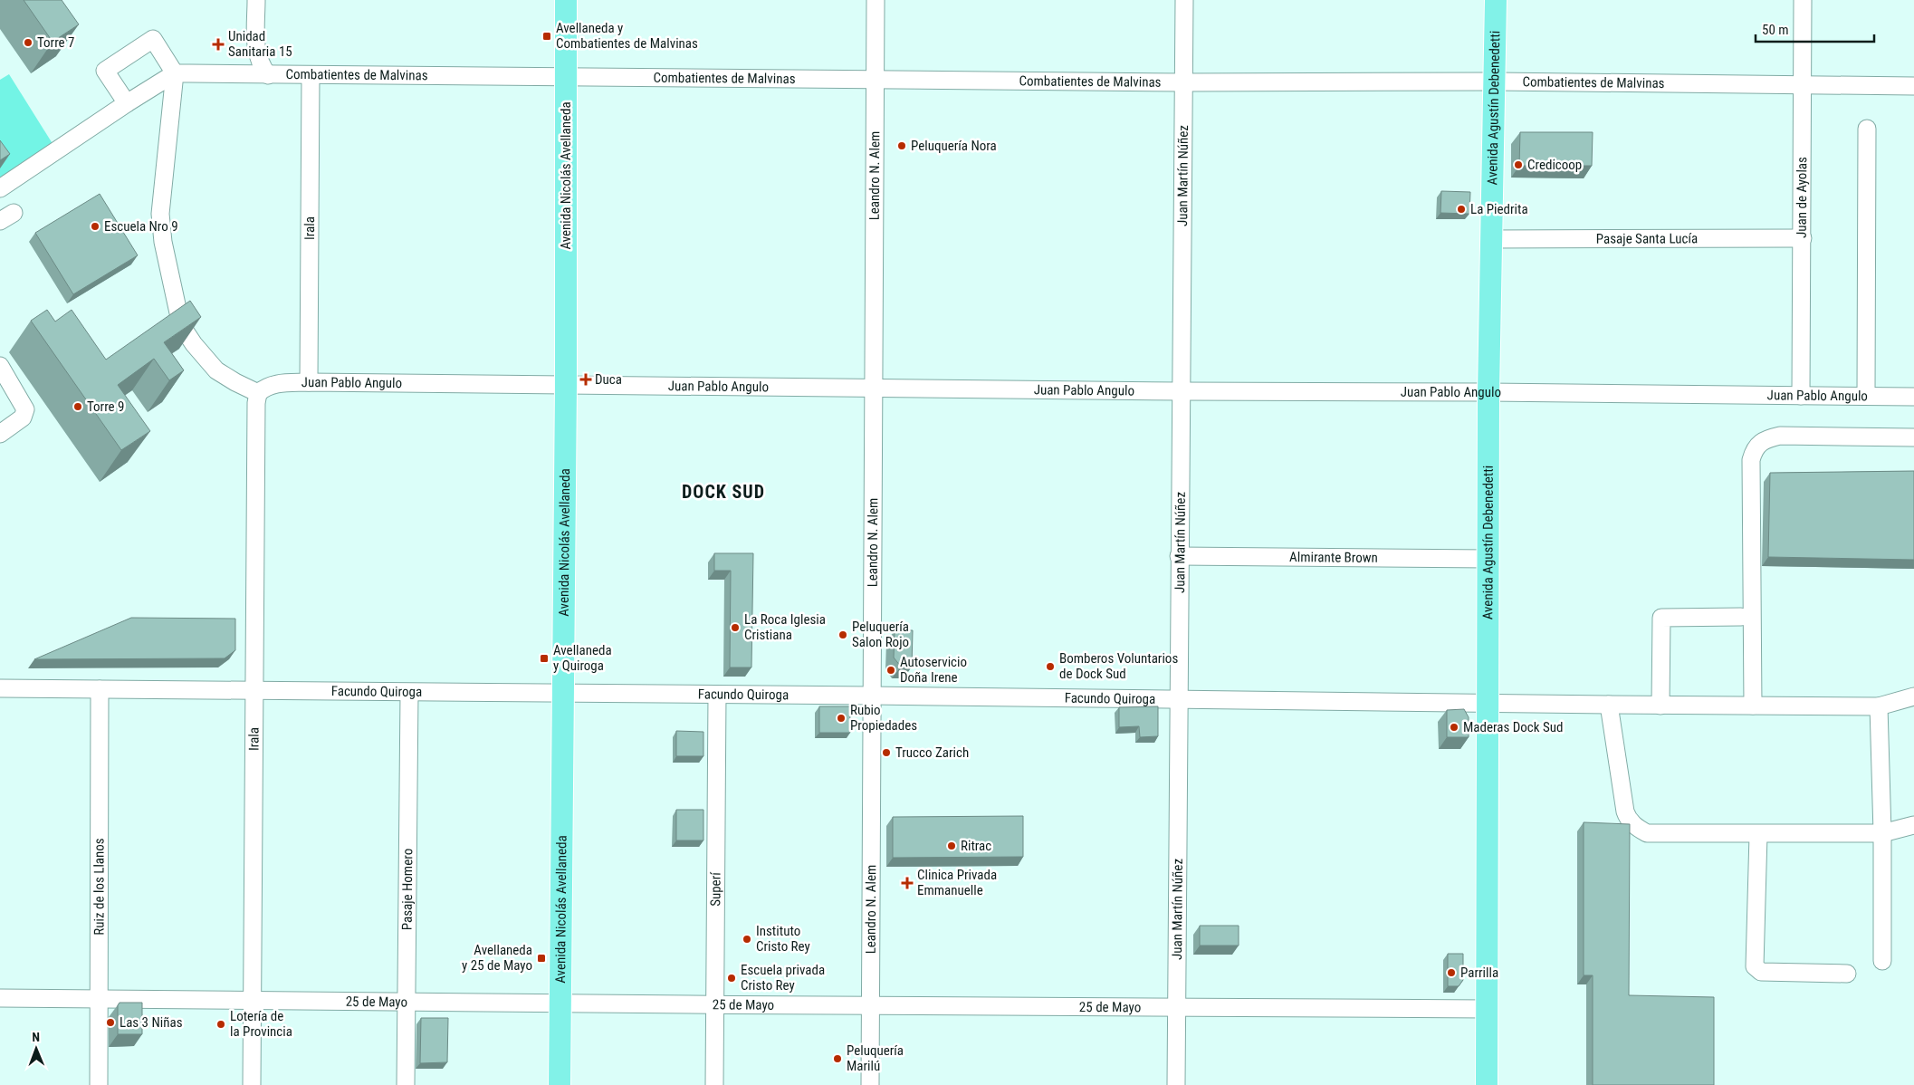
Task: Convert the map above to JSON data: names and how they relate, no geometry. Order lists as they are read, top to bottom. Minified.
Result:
{"streets":{"main road":["Avenida Agustín Debenedetti","Avenida Nicolás Avellaneda"],"street":["Combatientes de Malvinas","Leandro N. Alem","Juan Martín Núñez","Juan de Ayolas","Irala","Pasaje Santa Lucía","Juan Pablo Angulo","Almirante Brown","Facundo Quiroga","Ruiz de los Llanos","Pasaje Homero","Superí","25 de Mayo"]},"crossings":[["Combatientes de Malvinas","Avenida Agustín Debenedetti"],["Combatientes de Malvinas","Avenida Nicolás Avellaneda"],["Combatientes de Malvinas","Leandro N. Alem"],["Combatientes de Malvinas","Juan Martín Núñez"],["Combatientes de Malvinas","Juan de Ayolas"],["Combatientes de Malvinas","Irala"],["Avenida Agustín Debenedetti","Pasaje Santa Lucía"],["Avenida Agustín Debenedetti","Juan Pablo Angulo"],["Avenida Agustín Debenedetti","Almirante Brown"],["Avenida Agustín Debenedetti","Facundo Quiroga"],["Avenida Agustín Debenedetti","25 de Mayo"],["Avenida Nicolás Avellaneda","Juan Pablo Angulo"],["Avenida Nicolás Avellaneda","Facundo Quiroga"],["Avenida Nicolás Avellaneda","25 de Mayo"],["Leandro N. Alem","Juan Pablo Angulo"],["Leandro N. Alem","Facundo Quiroga"],["Leandro N. Alem","25 de Mayo"],["Juan Martín Núñez","Juan Pablo Angulo"],["Juan Martín Núñez","Almirante Brown"],["Juan Martín Núñez","Facundo Quiroga"],["Juan Martín Núñez","25 de Mayo"],["Juan de Ayolas","Pasaje Santa Lucía"],["Juan de Ayolas","Juan Pablo Angulo"],["Irala","Juan Pablo Angulo"],["Irala","Facundo Quiroga"],["Irala","25 de Mayo"],["Facundo Quiroga","Ruiz de los Llanos"],["Facundo Quiroga","Pasaje Homero"],["Facundo Quiroga","Superí"],["Ruiz de los Llanos","25 de Mayo"],["Pasaje Homero","25 de Mayo"],["Superí","25 de Mayo"]],"districts":["DOCK SUD"],"places":{"transit":["Avellaneda y Combatientes de Malvinas","Avellaneda y Quiroga","Avellaneda y 25 de Mayo"],"other":["Torre 7","Peluquería Nora","Credicoop","La Piedrita","Escuela Nro 9","Torre 9","La Roca Iglesia Cristiana","Peluquería Salon Rojo","Bomberos Voluntarios de Dock Sud","Autoservicio Doña Irene","Rubio Propiedades","Maderas Dock Sud","Trucco Zarich","Ritrac","Instituto Cristo Rey","Parrilla","Escuela privada Cristo Rey","Las 3 Niñas","Lotería de la Provincia","Peluquería Marilú"],"health":["Unidad Sanitaria 15","Duca","Clinica Privada Emmanuelle"]},"scale_bar":"50 m","north":"top"}
